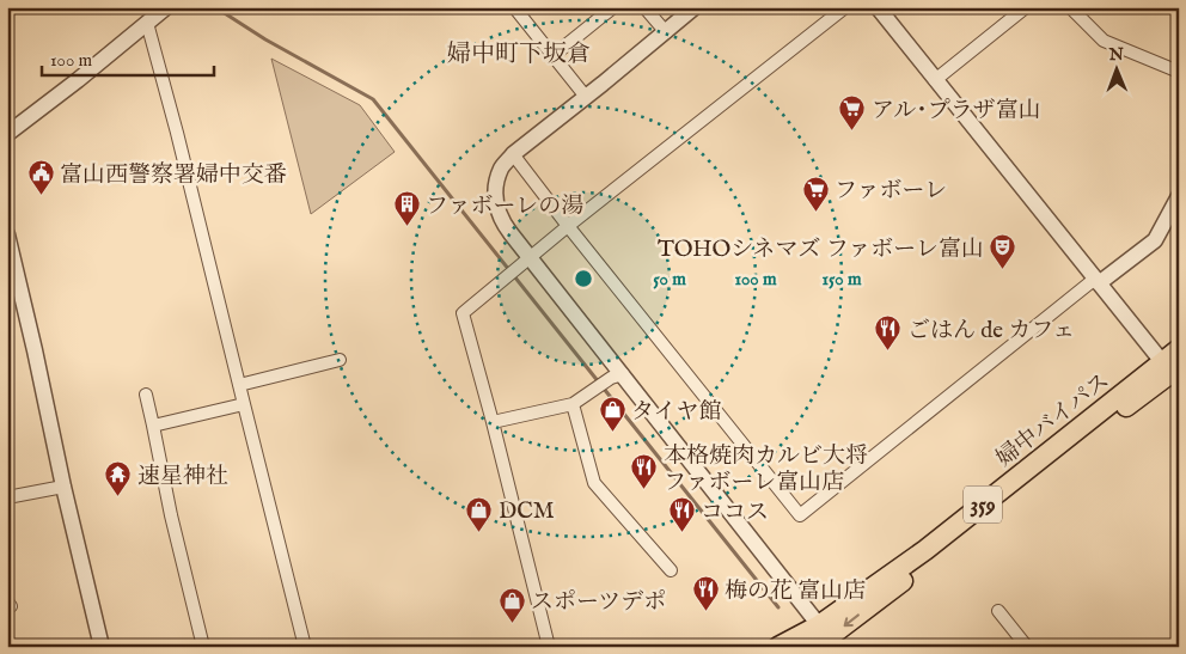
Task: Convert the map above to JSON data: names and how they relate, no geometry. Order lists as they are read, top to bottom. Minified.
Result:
{"streets":{"highway":["婦中バイパス","359"]},"districts":["婦中町下坂倉"],"places":{"supermarket":["アル･プラザ富山","ファボーレ"],"public building":["富山西警察署婦中交番"],"building":["ファボーレの湯"],"theatre":["TOHOシネマズ ファボーレ富山"],"restaurant":["ごはん de カフェ","本格焼肉カルビ大将 ファボーレ富山店","ココス","梅の花 富山店"],"shop":["タイヤ館","DCM","スポーツデポ"],"temple":["速星神社"]},"scale_bar":"100 m","north":"top","rings":["50 m","100 m","150 m"]}
